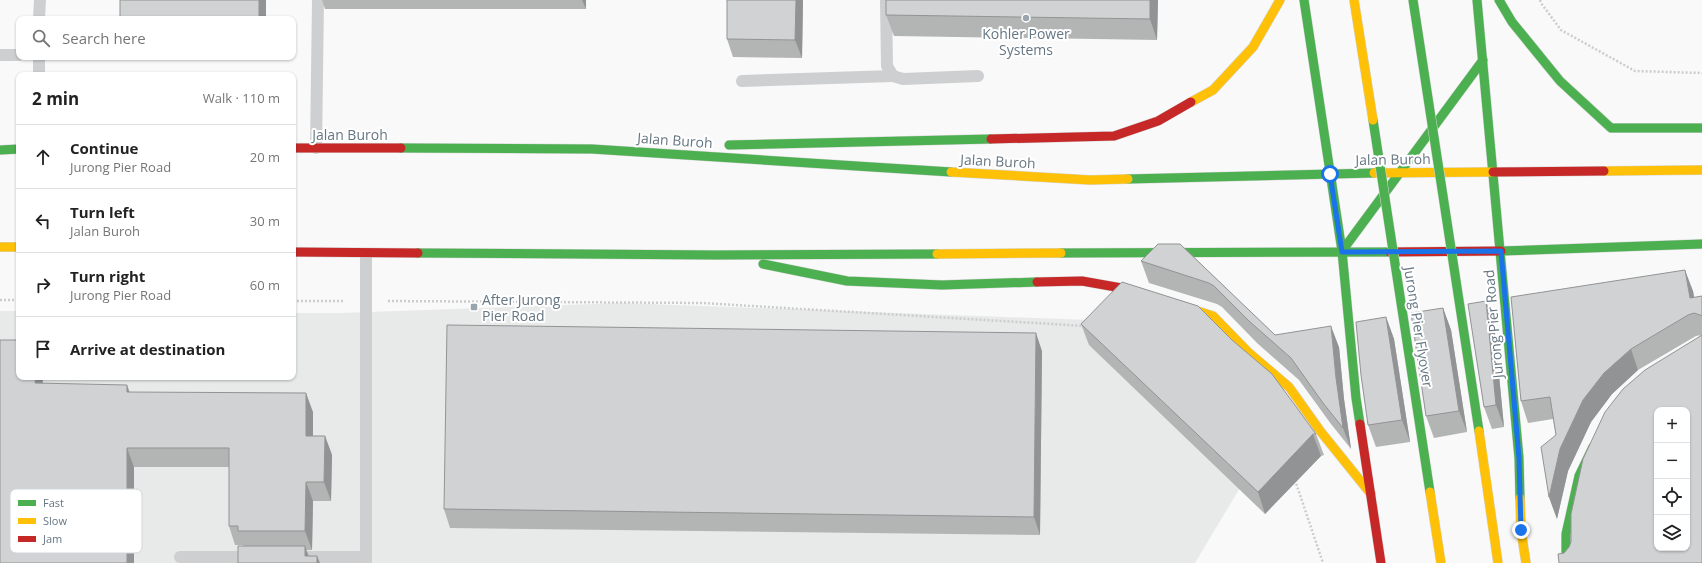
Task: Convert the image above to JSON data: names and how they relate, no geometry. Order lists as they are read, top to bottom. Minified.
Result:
{"streets":{"main road":["Jalan Buroh","Jurong Pier Road","Jurong Pier Flyover"]},"crossings":[["Jalan Buroh","Jurong Pier Road"]],"places":{"other":["Kohler Power Systems"],"transit":["After Jurong Pier Road"]},"legend":["Fast","Slow","Jam"],"page":{"search":"Search here","heading":["2 min","Walk · 110 m"],"list":[["Continue","Jurong Pier Road","20 m"],["Turn left","Jalan Buroh","30 m"],["Turn right","Jurong Pier Road","60 m"],"Arrive at destination"],"map_buttons":["+","−"]}}
